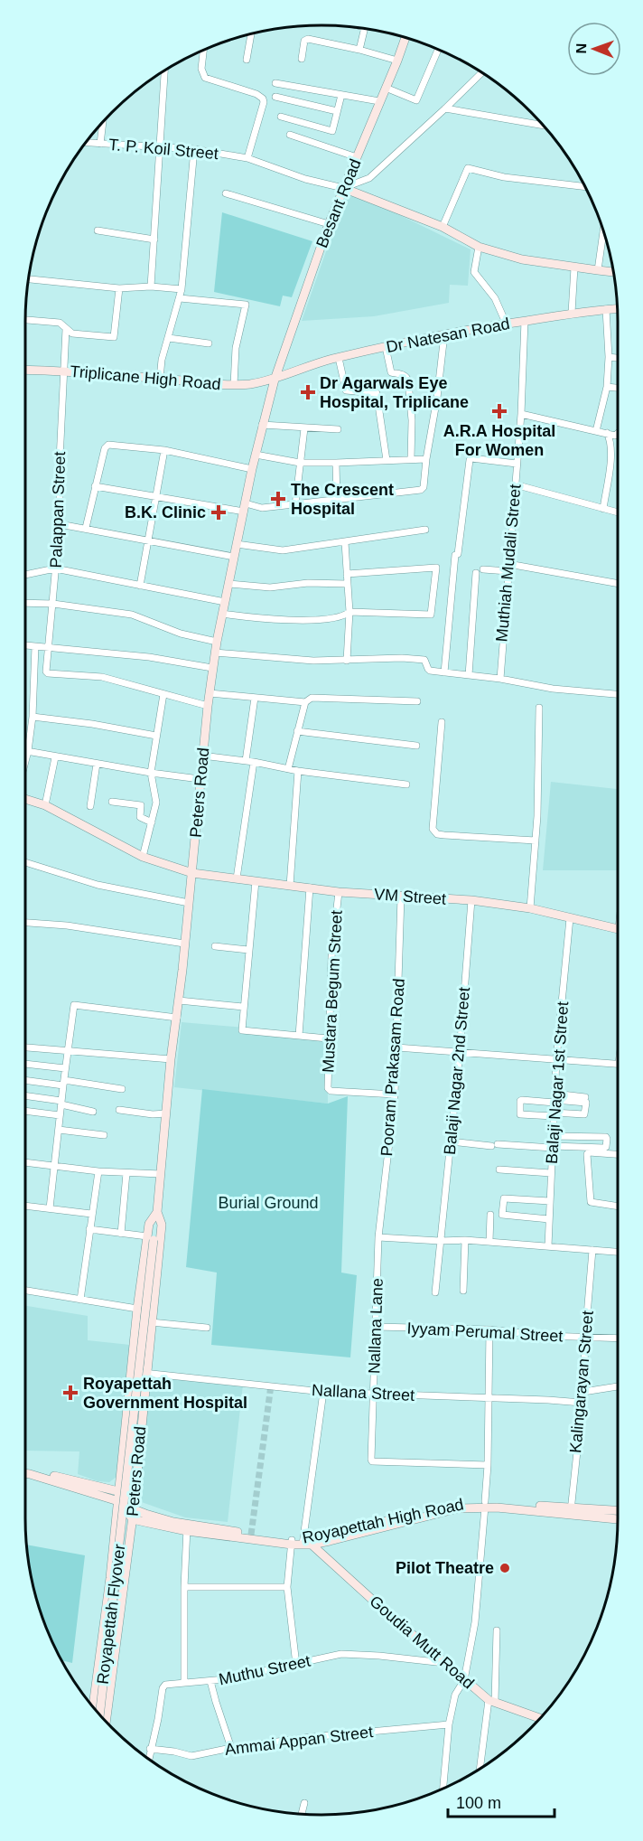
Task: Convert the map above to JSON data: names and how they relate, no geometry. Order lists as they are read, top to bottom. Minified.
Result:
{"streets":{"main road":["Besant Road","Dr Natesan Road","Triplicane High Road","Peters Road","VM Street","Royapettah High Road","Royapettah Flyover","Goudia Mutt Road"],"street":["T. P. Koil Street","Palappan Street","Muthiah Mudali Street","Mustara Begum Street","Pooram Prakasam Road","Balaji Nagar 2nd Street","Balaji Nagar 1st Street","Nallana Lane","Iyyam Perumal Street","Kalingarayan Street","Nallana Street","Muthu Street","Ammai Appan Street"]},"crossings":[["T. P. Koil Street","Besant Road"],["Besant Road","Dr Natesan Road"],["Besant Road","Triplicane High Road"],["Besant Road","Peters Road"],["Dr Natesan Road","Triplicane High Road"],["Dr Natesan Road","Muthiah Mudali Street"],["Dr Natesan Road","Peters Road"],["Triplicane High Road","Palappan Street"],["Triplicane High Road","Peters Road"],["Peters Road","VM Street"],["Peters Road","Nallana Street"],["Peters Road","Royapettah High Road"],["Peters Road","Royapettah Flyover"],["VM Street","Mustara Begum Street"],["VM Street","Pooram Prakasam Road"],["VM Street","Balaji Nagar 2nd Street"],["VM Street","Balaji Nagar 1st Street"],["Mustara Begum Street","Pooram Prakasam Road"],["Pooram Prakasam Road","Nallana Lane"],["Nallana Lane","Iyyam Perumal Street"],["Nallana Lane","Nallana Street"],["Iyyam Perumal Street","Kalingarayan Street"],["Kalingarayan Street","Nallana Street"],["Kalingarayan Street","Royapettah High Road"],["Royapettah High Road","Goudia Mutt Road"],["Goudia Mutt Road","Muthu Street"],["Muthu Street","Ammai Appan Street"]],"parks":["Burial Ground"],"places":{"health":["Dr Agarwals Eye Hospital, Triplicane","A.R.A Hospital For Women","The Crescent Hospital","B.K. Clinic","Royapettah Government Hospital"],"other":["Pilot Theatre"]},"scale_bar":"100 m","north":"left"}
